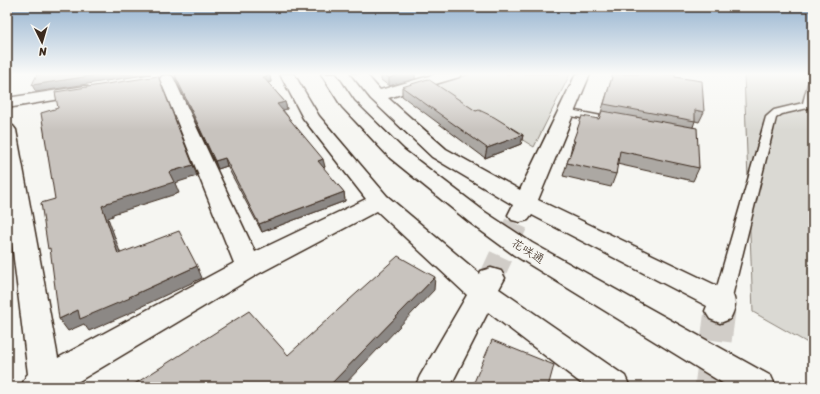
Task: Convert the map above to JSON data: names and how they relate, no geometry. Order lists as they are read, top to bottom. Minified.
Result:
{"streets":{"street":["花咲通"]},"north":"bottom"}
